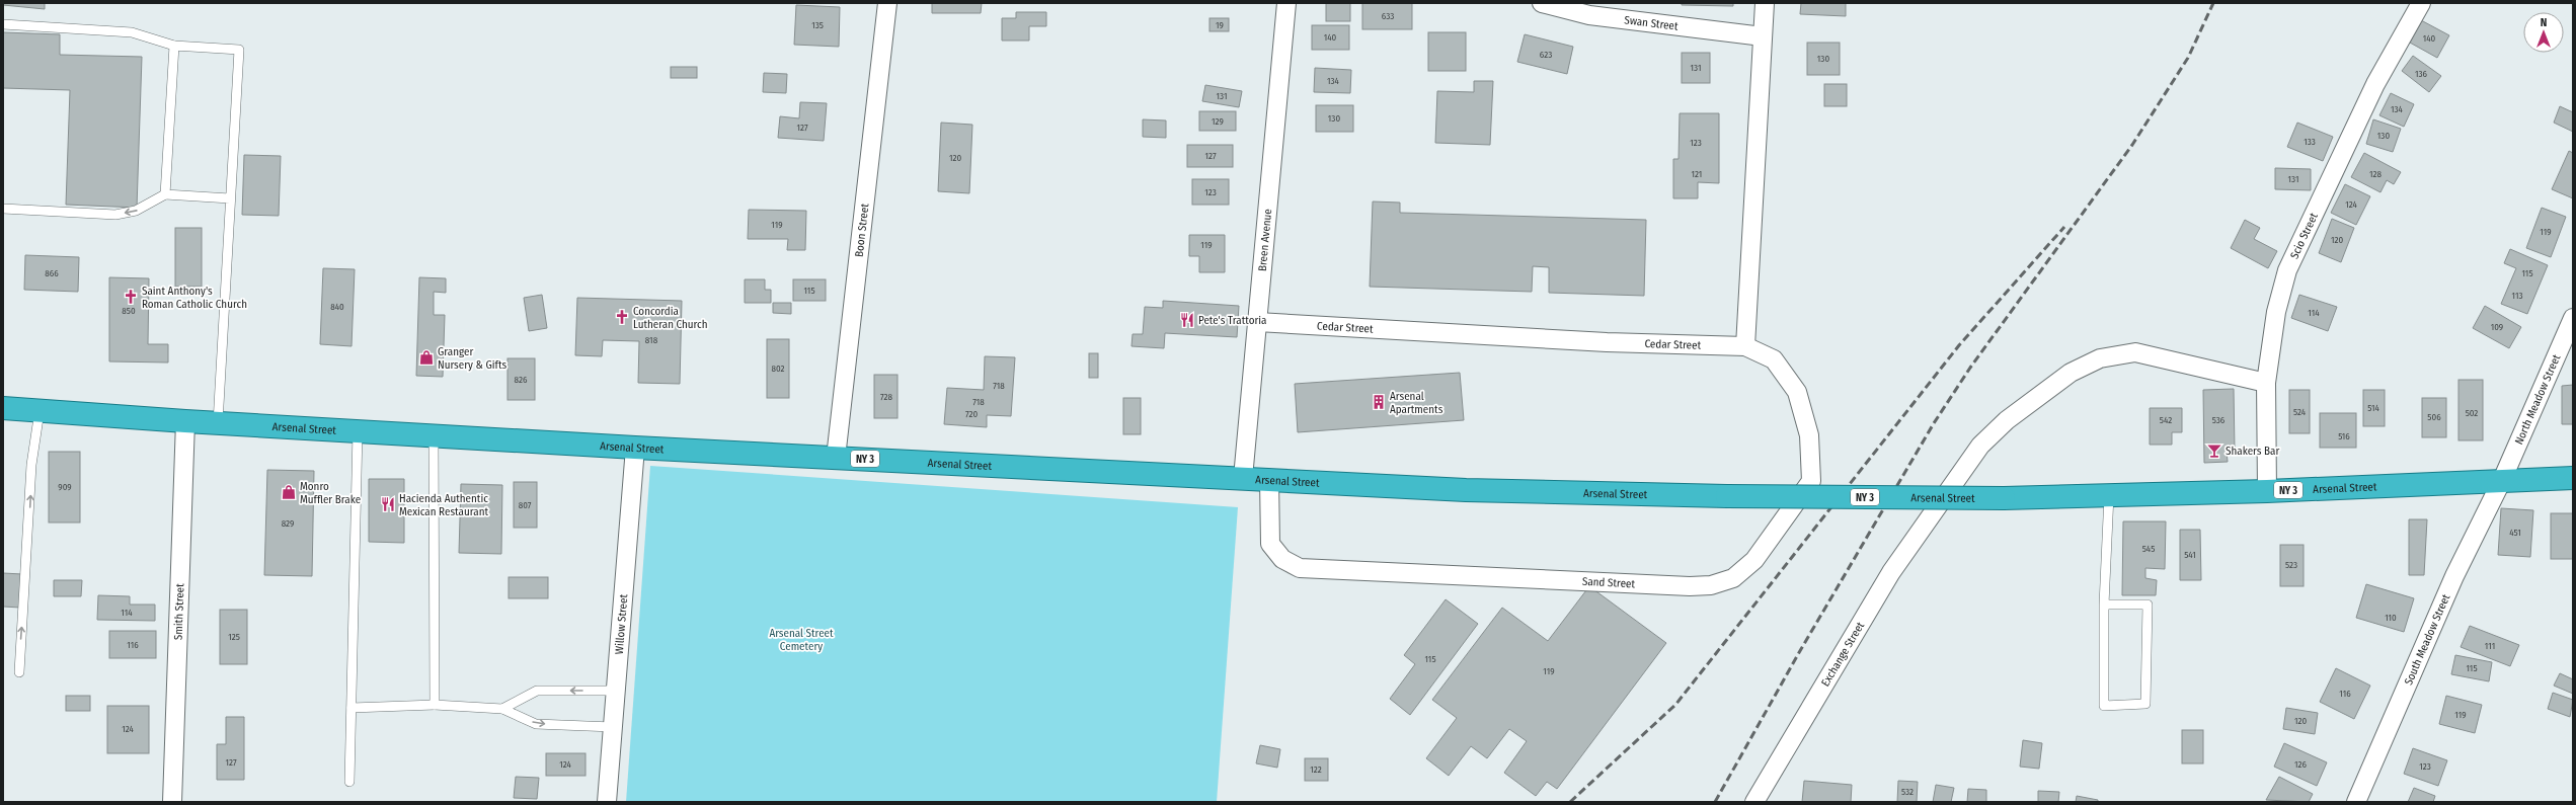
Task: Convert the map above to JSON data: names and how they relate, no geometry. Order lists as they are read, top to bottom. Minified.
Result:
{"streets":{"highway":["Arsenal Street","NY 3"],"street":["Swan Street","Boon Street","Scio Street","Breen Avenue","Cedar Street","North Meadow Street","Sand Street","Smith Street","Willow Street","South Meadow Street","Exchange Street"]},"crossings":[["Boon Street","Arsenal Street"],["Scio Street","Arsenal Street"],["Scio Street","Exchange Street"],["Breen Avenue","Cedar Street"],["Breen Avenue","Arsenal Street"],["Cedar Street","Sand Street"],["North Meadow Street","Arsenal Street"],["North Meadow Street","South Meadow Street"],["Arsenal Street","Sand Street"],["Arsenal Street","Smith Street"],["Arsenal Street","Willow Street"],["Arsenal Street","South Meadow Street"]],"parks":["Arsenal Street Cemetery"],"places":{"church":["Saint Anthony's Roman Catholic Church","Concordia Lutheran Church"],"restaurant":["Pete's Trattoria","Hacienda Authentic Mexican Restaurant"],"shop":["Granger Nursery & Gifts","Monro Muffler Brake"],"building":["Arsenal Apartments"],"bar":["Shakers Bar"]},"house_numbers":["633","135","19","140","140","623","130","131","136","134","131","134","130","129","127","130","133","123","127","120","121","128","131","123","124","119","119","120","119","866","115","115","113","840","850","114","109","818","802","826","718","728","718","514","524","502","720","506","542","536","516","909","807","829","451","545","541","523","114","110","125","116","111","115","115","119","116","119","120","124","127","124","126","123","122","532"],"north":"top"}
